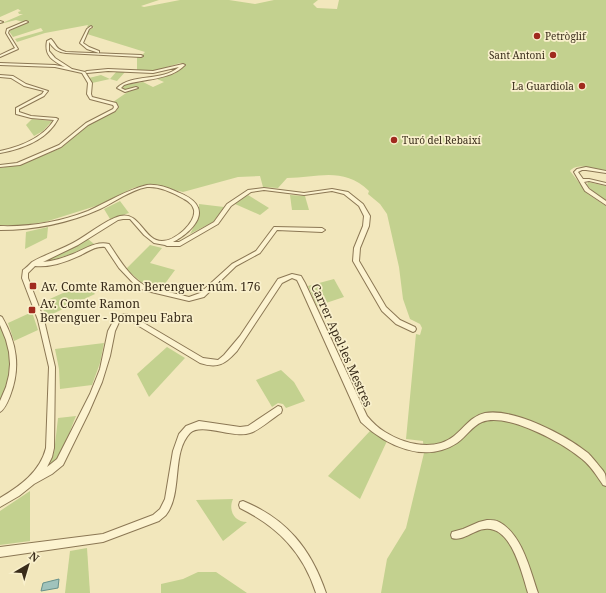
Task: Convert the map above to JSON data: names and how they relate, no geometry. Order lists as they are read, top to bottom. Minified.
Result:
{"streets":{"street":["Carrer Apel·les Mestres"]},"places":{"other":["Petròglif","Sant Antoni","La Guardiola","Turó del Rebaixí"],"transit":["Av. Comte Ramon Berenguer núm. 176","Av. Comte Ramon Berenguer - Pompeu Fabra"]},"north":"top right"}
